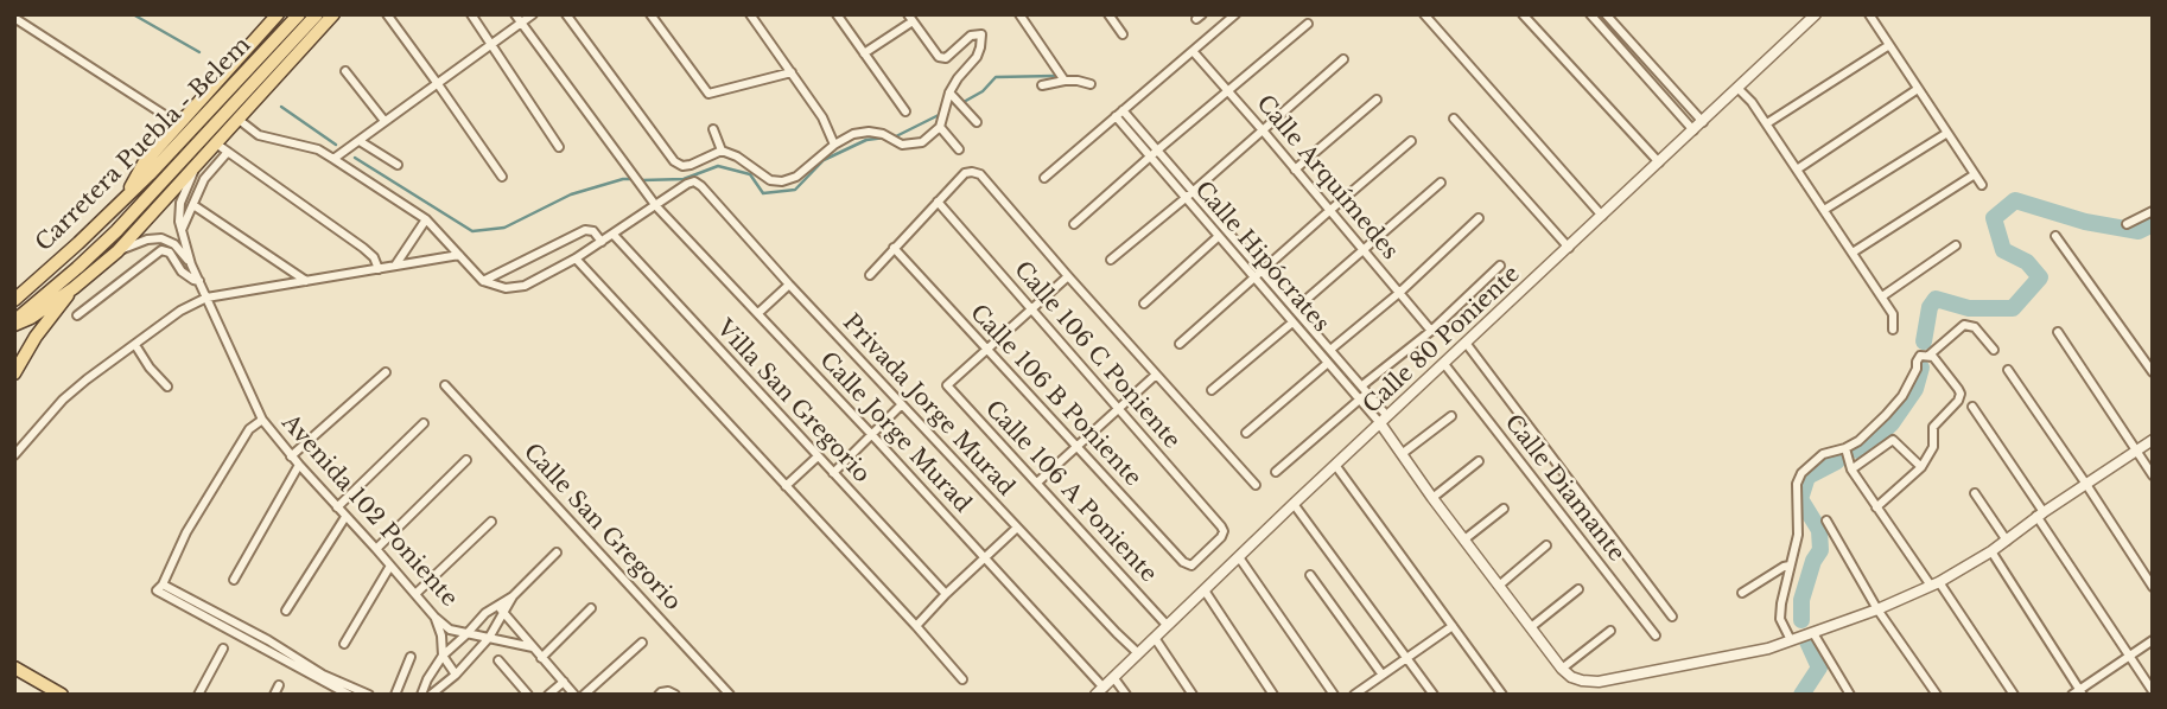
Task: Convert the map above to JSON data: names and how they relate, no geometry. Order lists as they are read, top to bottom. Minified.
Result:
{"streets":{"main road":["Carretera Puebla - Belem"],"street":["Calle Arquímedes","Calle Hipócrates","Calle 80 Poniente","Calle 106 C Poniente","Calle 106 B Poniente","Villa San Gregorio","Privada Jorge Murad","Calle Jorge Murad","Calle Diamante","Calle 106 A Poniente","Avenida 102 Poniente","Calle San Gregorio"]},"crossings":[["Calle Hipócrates","Calle 80 Poniente"],["Calle 80 Poniente","Privada Jorge Murad"],["Calle 80 Poniente","Calle Jorge Murad"],["Calle 80 Poniente","Calle Diamante"],["Calle 80 Poniente","Calle 106 A Poniente"],["Calle 106 C Poniente","Calle 106 B Poniente"],["Calle 106 B Poniente","Calle 106 A Poniente"],["Privada Jorge Murad","Calle Jorge Murad"]]}
